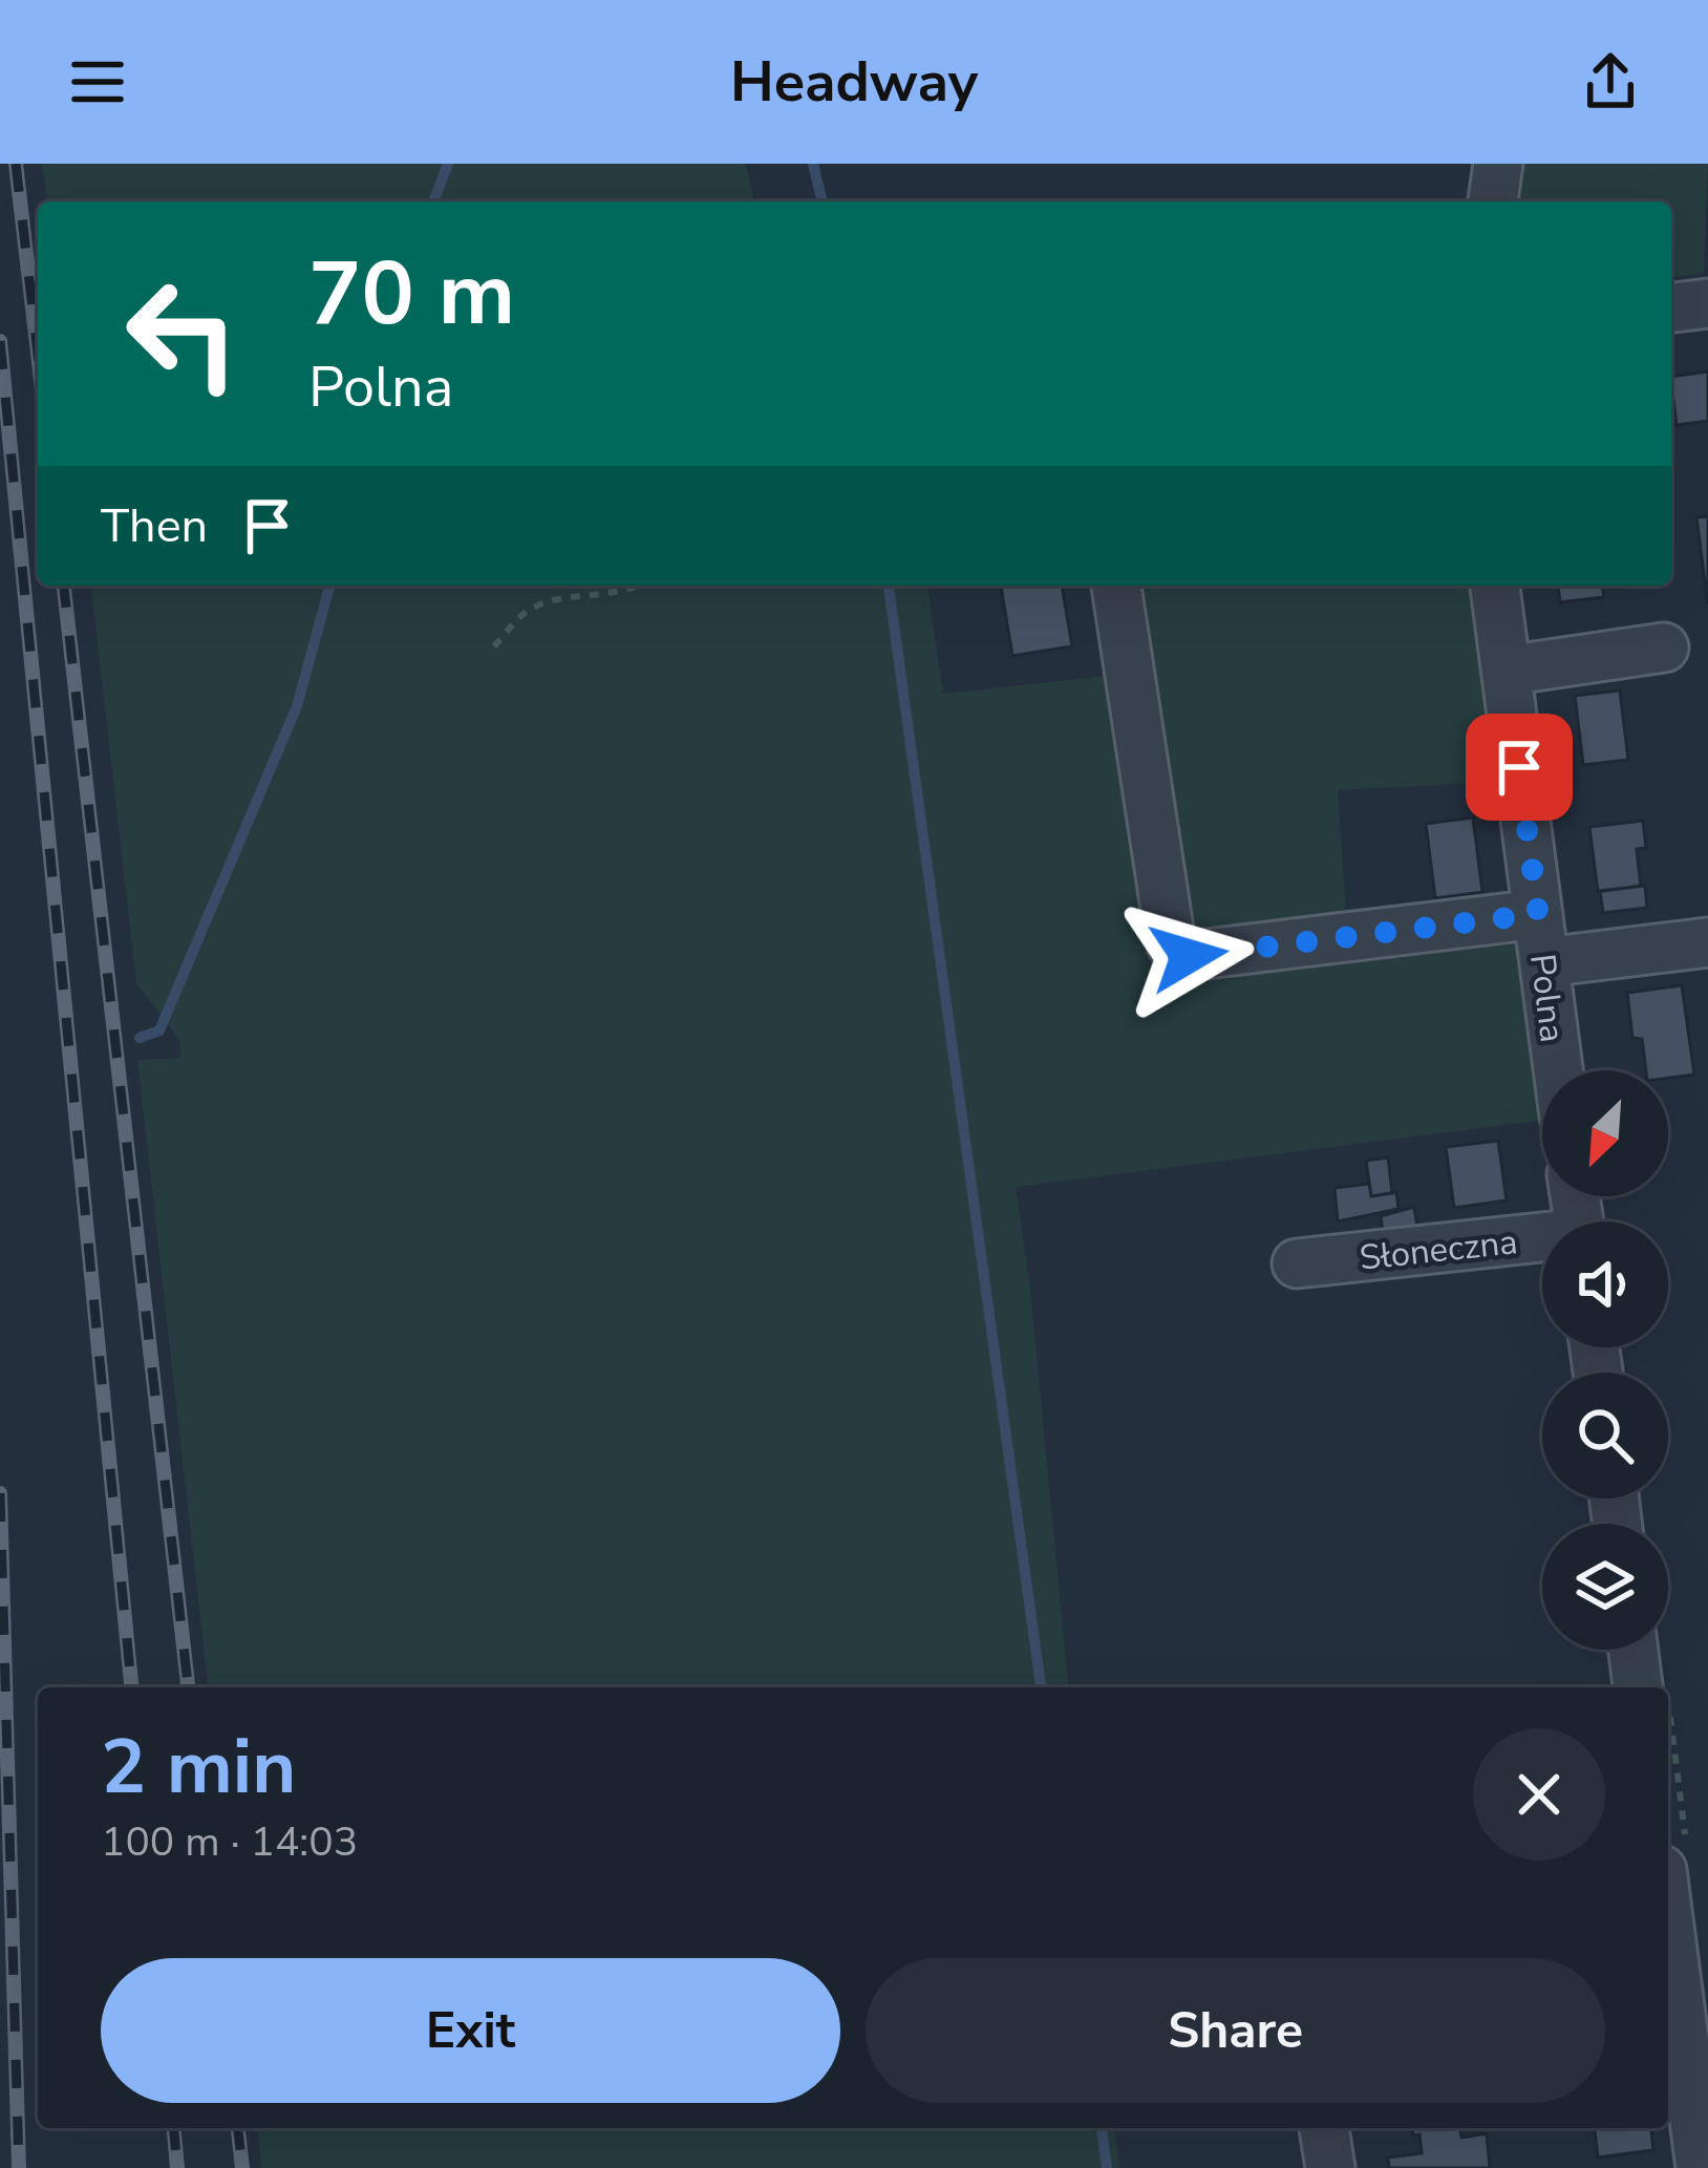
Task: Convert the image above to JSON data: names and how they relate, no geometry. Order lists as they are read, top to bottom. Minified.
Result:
{"streets":{"street":["Polna","Słoneczna"]},"north":"bottom left","page":{"header":"Headway","turn":["70 m","Polna"],"then":"Then","heading":["2 min","100 m · 14:03"],"buttons":["Exit","Share"]}}
